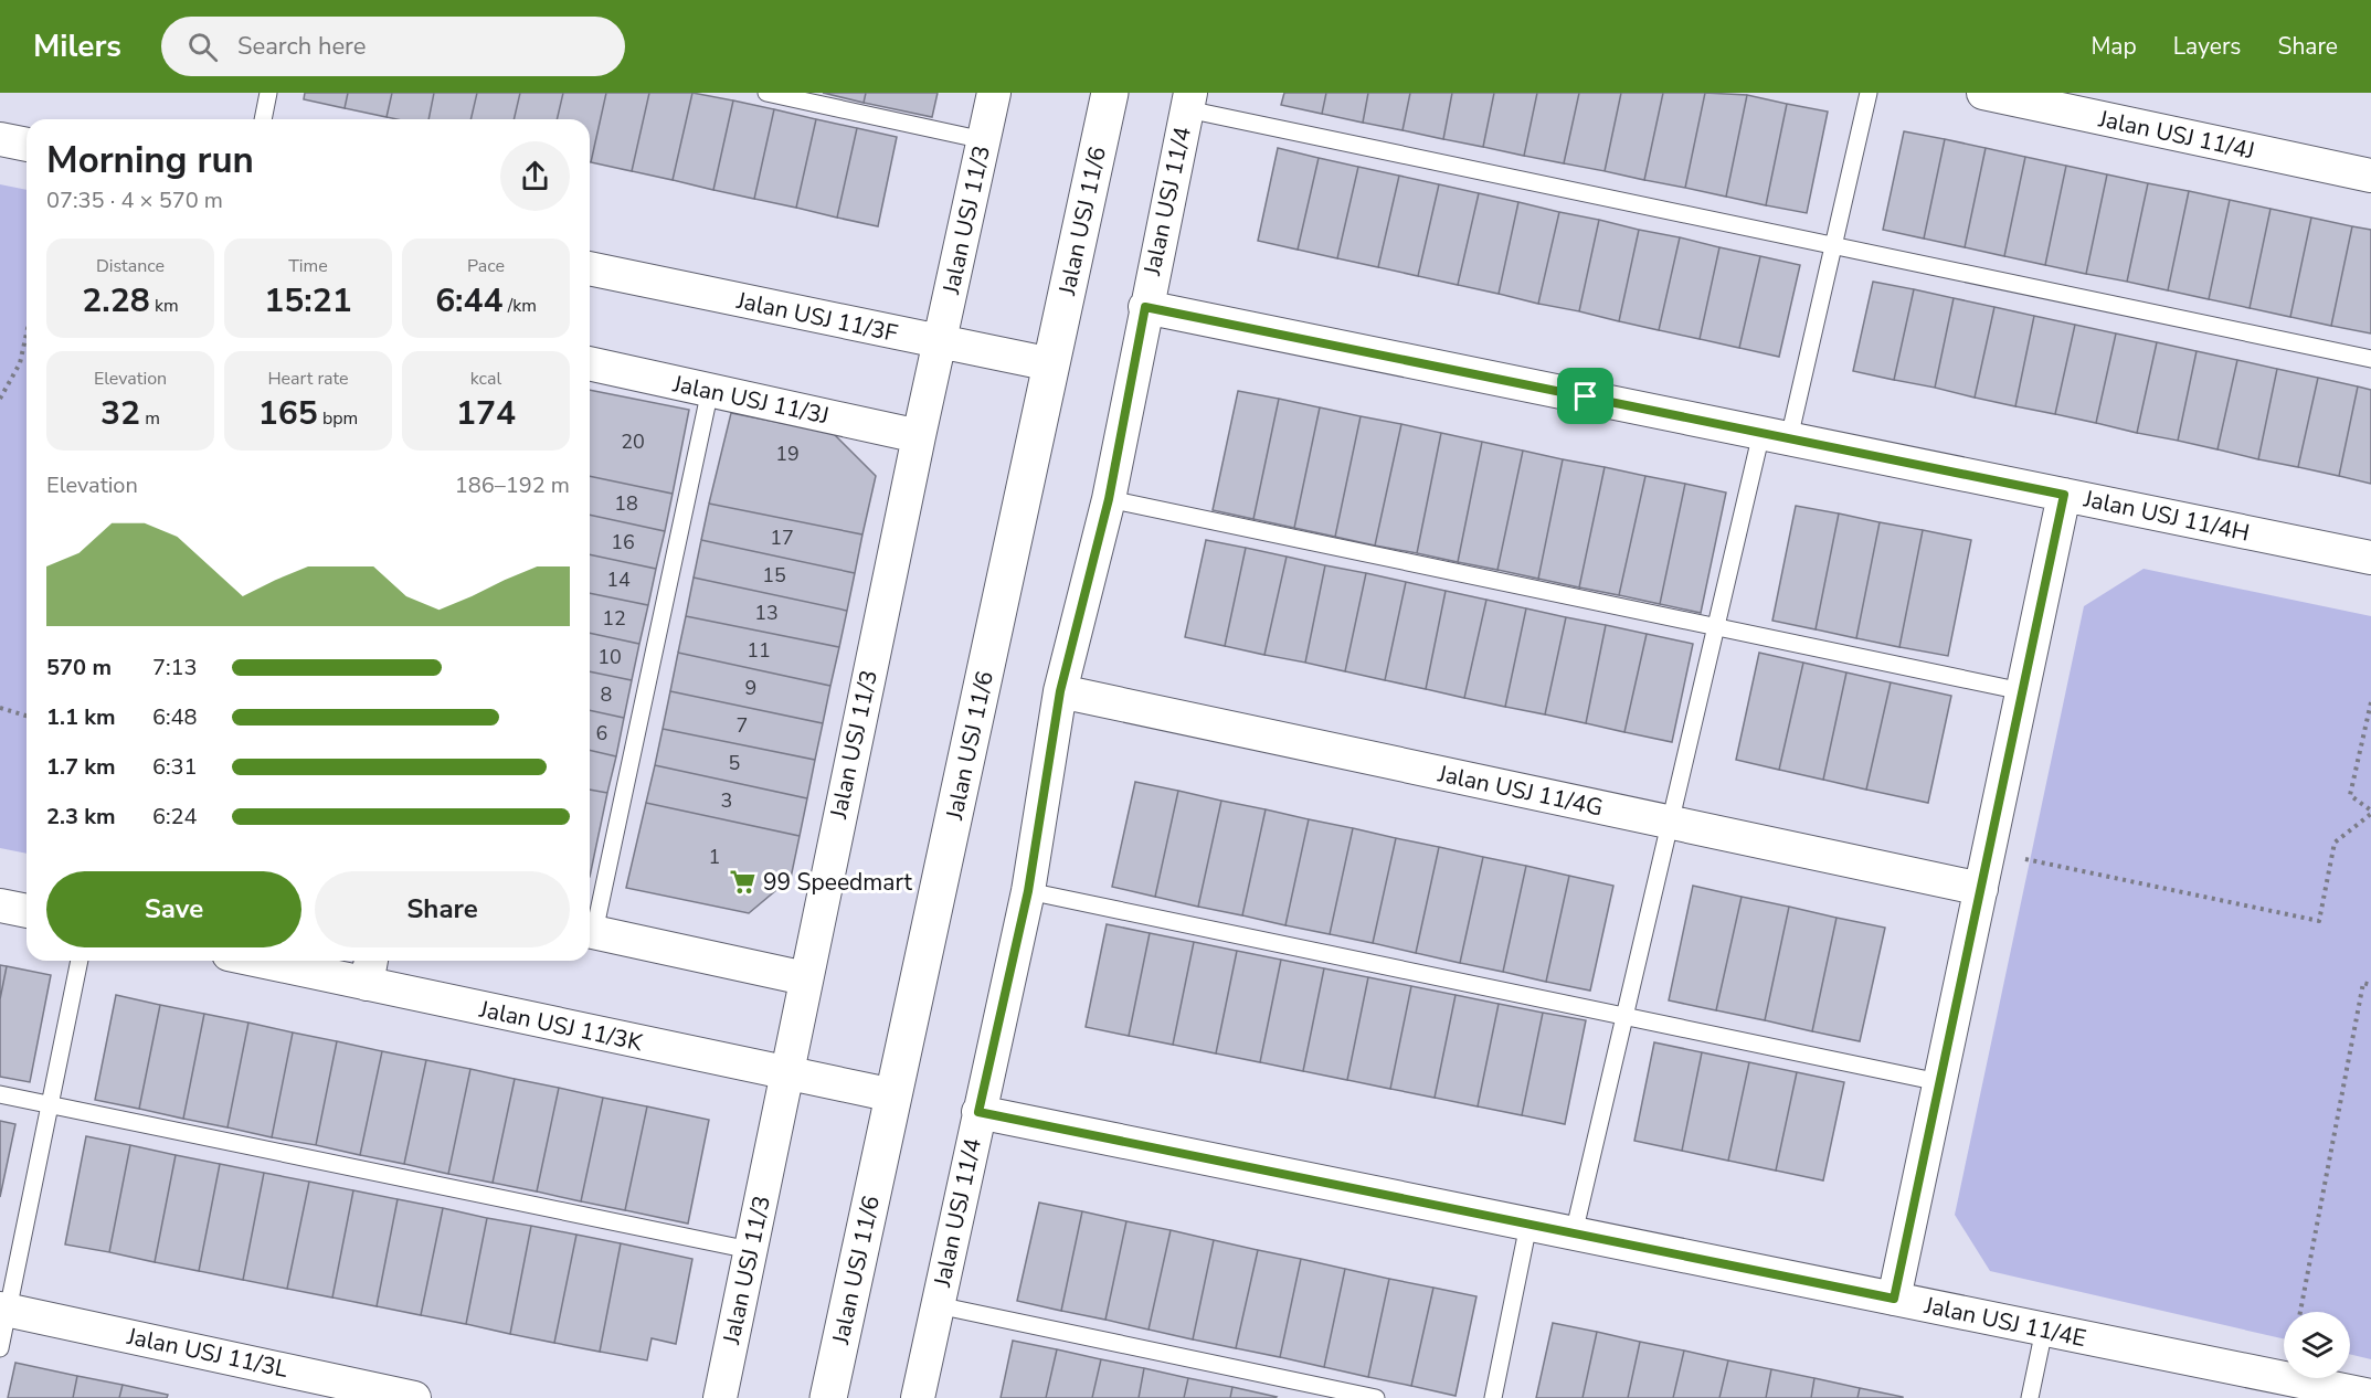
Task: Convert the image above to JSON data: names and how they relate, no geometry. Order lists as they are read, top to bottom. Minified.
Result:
{"streets":{"street":["Jalan USJ 11/4J","Jalan USJ 11/4","Jalan USJ 11/3","Jalan USJ 11/6","Jalan USJ 11/3F","Jalan USJ 11/3J","Jalan USJ 11/4H","Jalan USJ 11/4G","Jalan USJ 11/3K","Jalan USJ 11/4E","Jalan USJ 11/3L"]},"crossings":[["Jalan USJ 11/4","Jalan USJ 11/4H"],["Jalan USJ 11/4","Jalan USJ 11/4G"],["Jalan USJ 11/4","Jalan USJ 11/4E"],["Jalan USJ 11/3","Jalan USJ 11/3F"],["Jalan USJ 11/3","Jalan USJ 11/3J"],["Jalan USJ 11/3","Jalan USJ 11/3K"],["Jalan USJ 11/6","Jalan USJ 11/3F"],["Jalan USJ 11/6","Jalan USJ 11/3K"]],"places":{"supermarket":["99 Speedmart"]},"house_numbers":["20","19","18","17","16","15","14","13","12","11","10","9","8","7","6","5","3","1"],"page":{"header":"Milers","search":"Search here","nav":["Map","Layers","Share"],"heading":["Morning run","07:35 · 4 × 570 m"],"stats":[["Distance","2.28 km"],["Time","15:21"],["Pace","6:44 /km"],["Elevation","32 m"],["Heart rate","165 bpm"],["kcal","174"]],"chart":["Elevation","186–192 m"],"list":[{"name":"570 m","note":"7:13"},{"name":"1.1 km","note":"6:48"},{"name":"1.7 km","note":"6:31"},{"name":"2.3 km","note":"6:24"}],"buttons":["Save","Share"]}}
